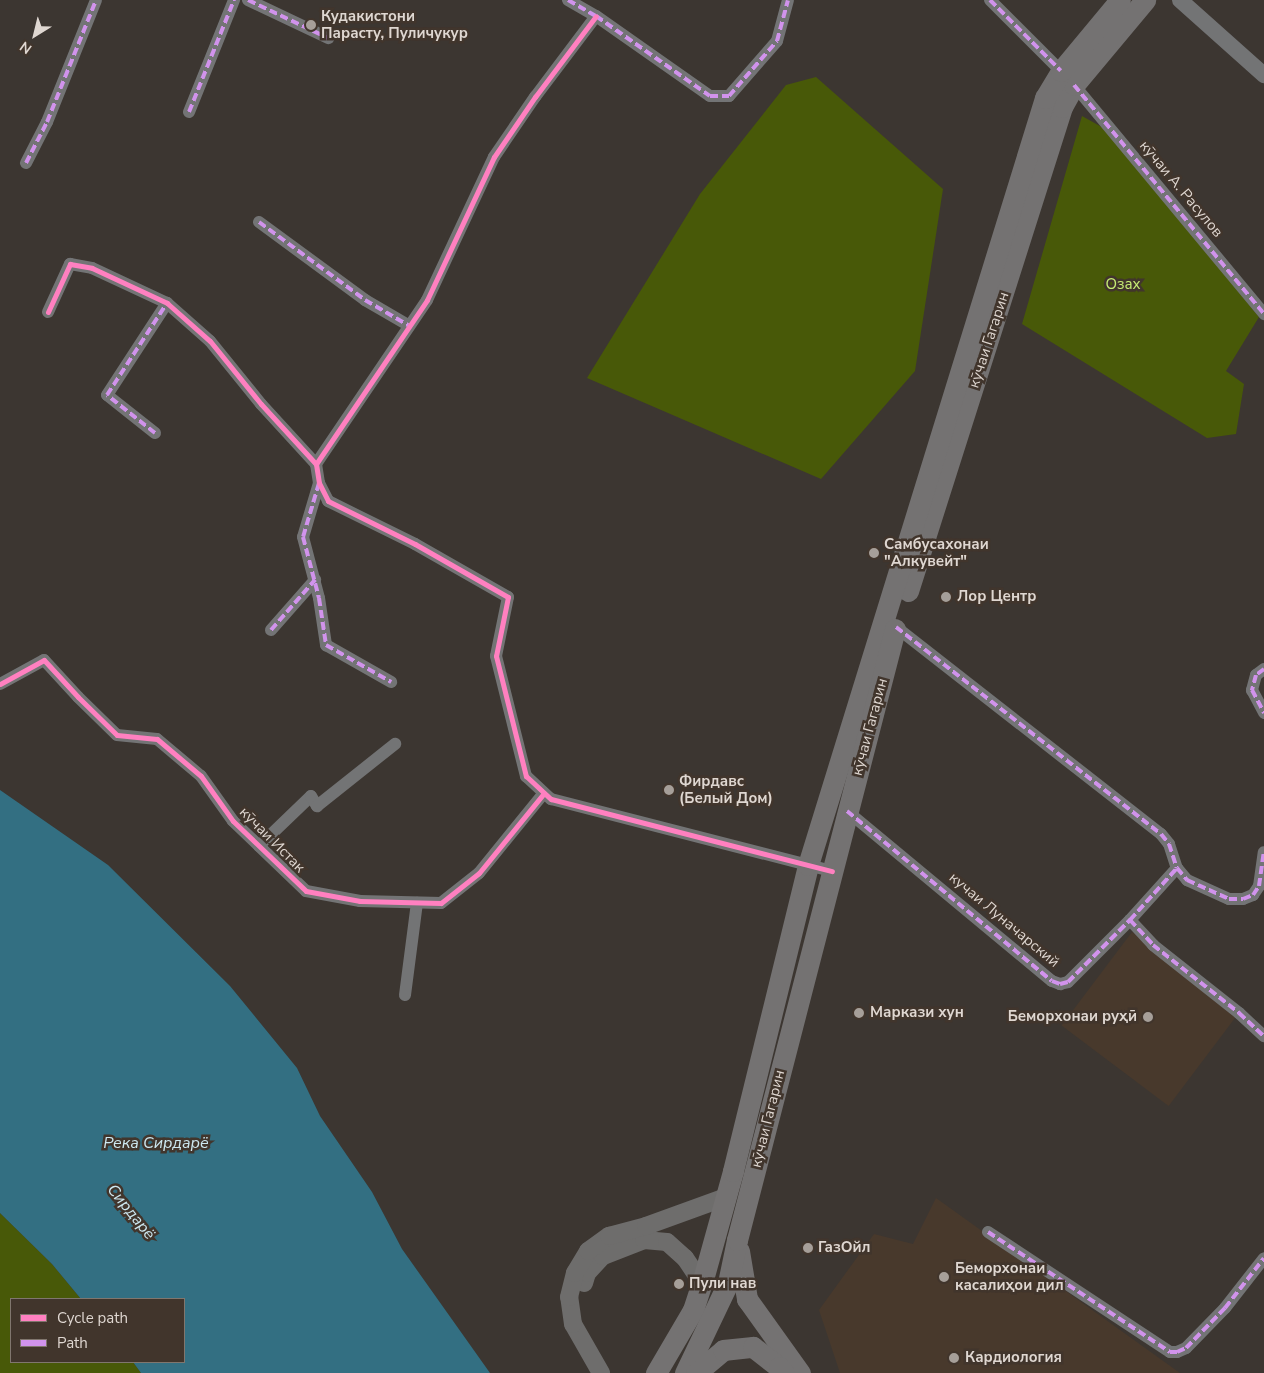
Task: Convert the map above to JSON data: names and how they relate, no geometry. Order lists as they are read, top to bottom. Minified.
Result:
{"streets":{"highway":["кӯчаи Гагарин"],"street":["кӯчаи А. Расулов","кӯчаи Истак","кучаи Луначарский"]},"crossings":[["кӯчаи А. Расулов","кӯчаи Гагарин"],["кӯчаи Гагарин","кучаи Луначарский"]],"water":["Река Сирдарё","Сирдарё"],"parks":["Озах"],"places":["Кудакистони Парасту, Пуличукур","Самбусахонаи \"Алкувейт\"","Лор Центр","Фирдавс (Белый Дом)","Маркази хун","Беморхонаи руҳӣ","ГазОйл","Беморхонаи касалиҳои дил","Пули нав","Кардиология"],"legend":["Cycle path","Path"],"north":"bottom left"}
